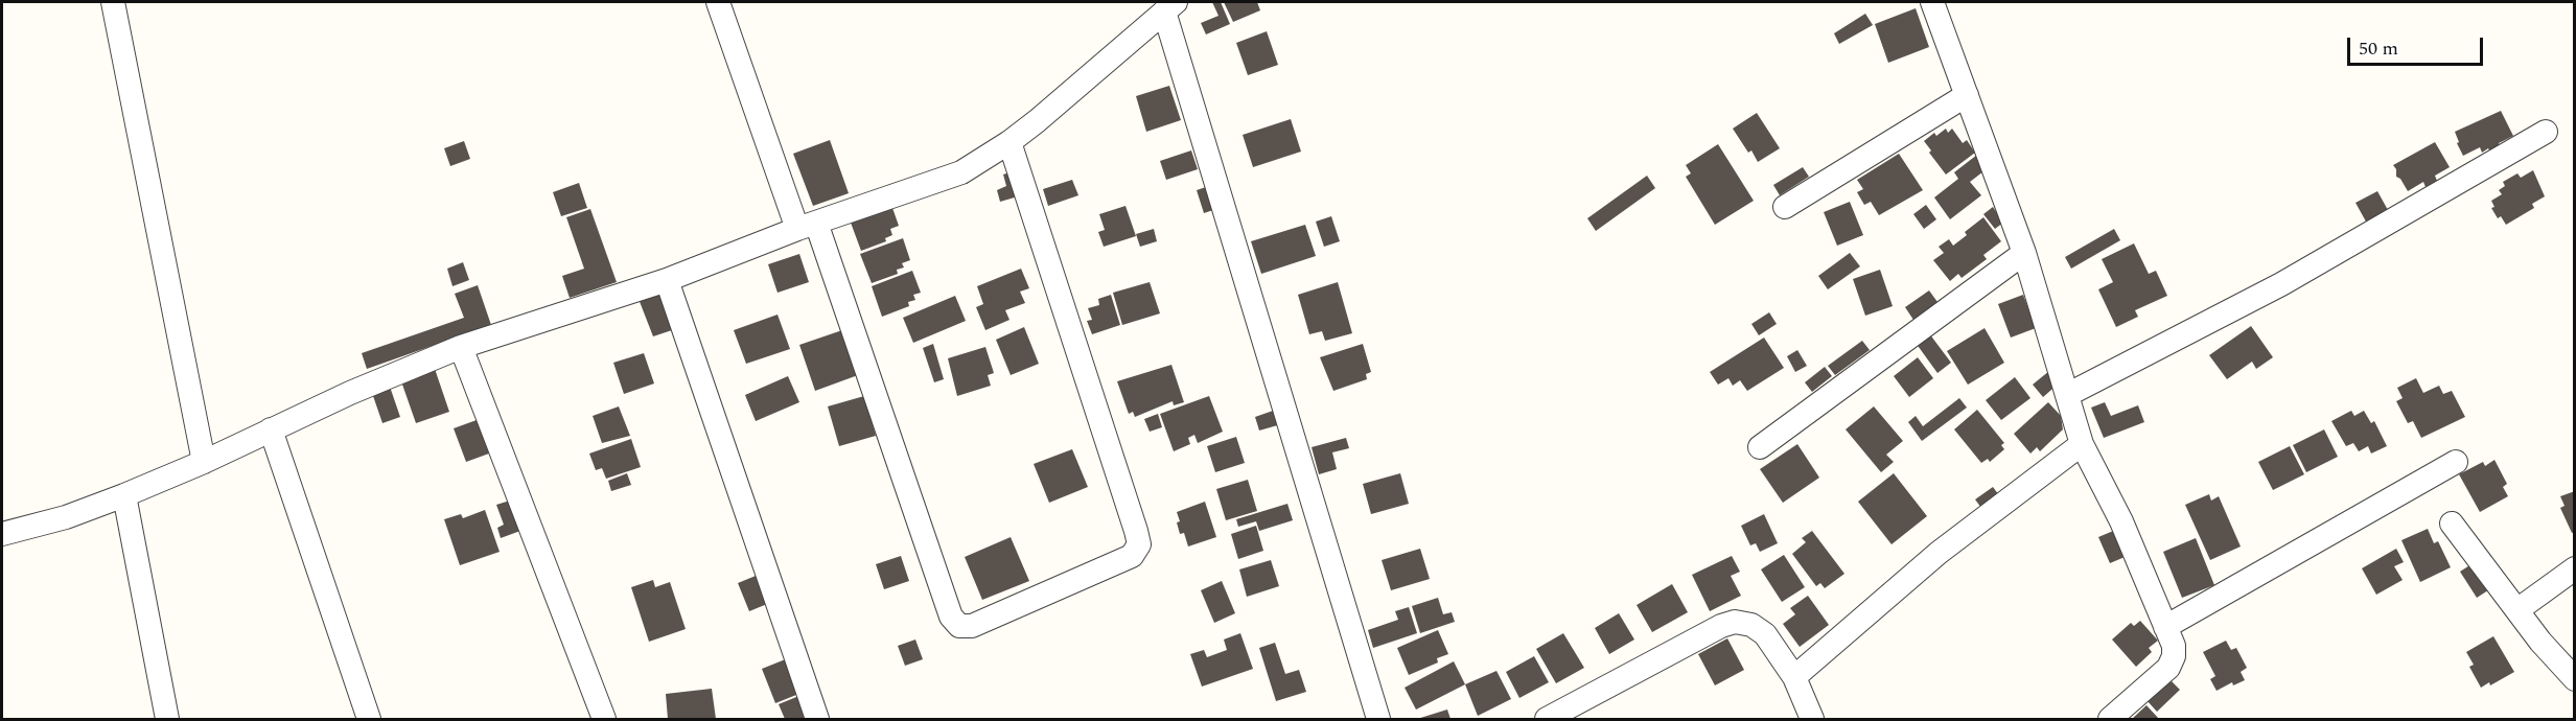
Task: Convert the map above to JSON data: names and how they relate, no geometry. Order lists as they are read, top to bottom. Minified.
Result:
{"scale_bar":"50 m"}
